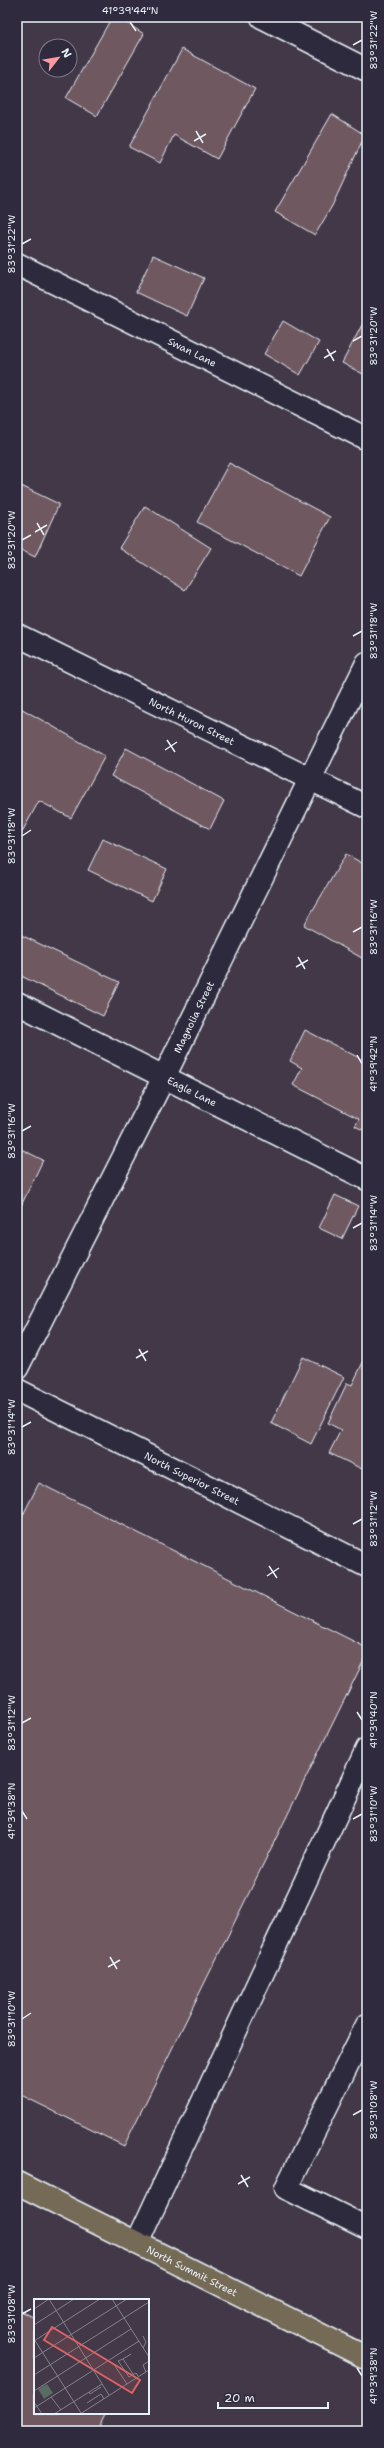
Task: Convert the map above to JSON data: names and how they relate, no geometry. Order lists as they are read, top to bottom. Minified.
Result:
{"streets":{"main road":["North Summit Street"],"street":["Swan Lane","North Huron Street","Magnolia Street","Eagle Lane","North Superior Street"]},"crossings":[["North Huron Street","Magnolia Street"],["Magnolia Street","Eagle Lane"]],"scale_bar":"20 m","north":"top right","coordinates":["41°39'44\"N","83°31'22\"W","83°31'20\"W","83°31'18\"W","83°31'16\"W","41°39'42\"N","83°31'14\"W","83°31'12\"W","41°39'40\"N","41°39'38\"N","83°31'10\"W","83°31'08\"W"]}
